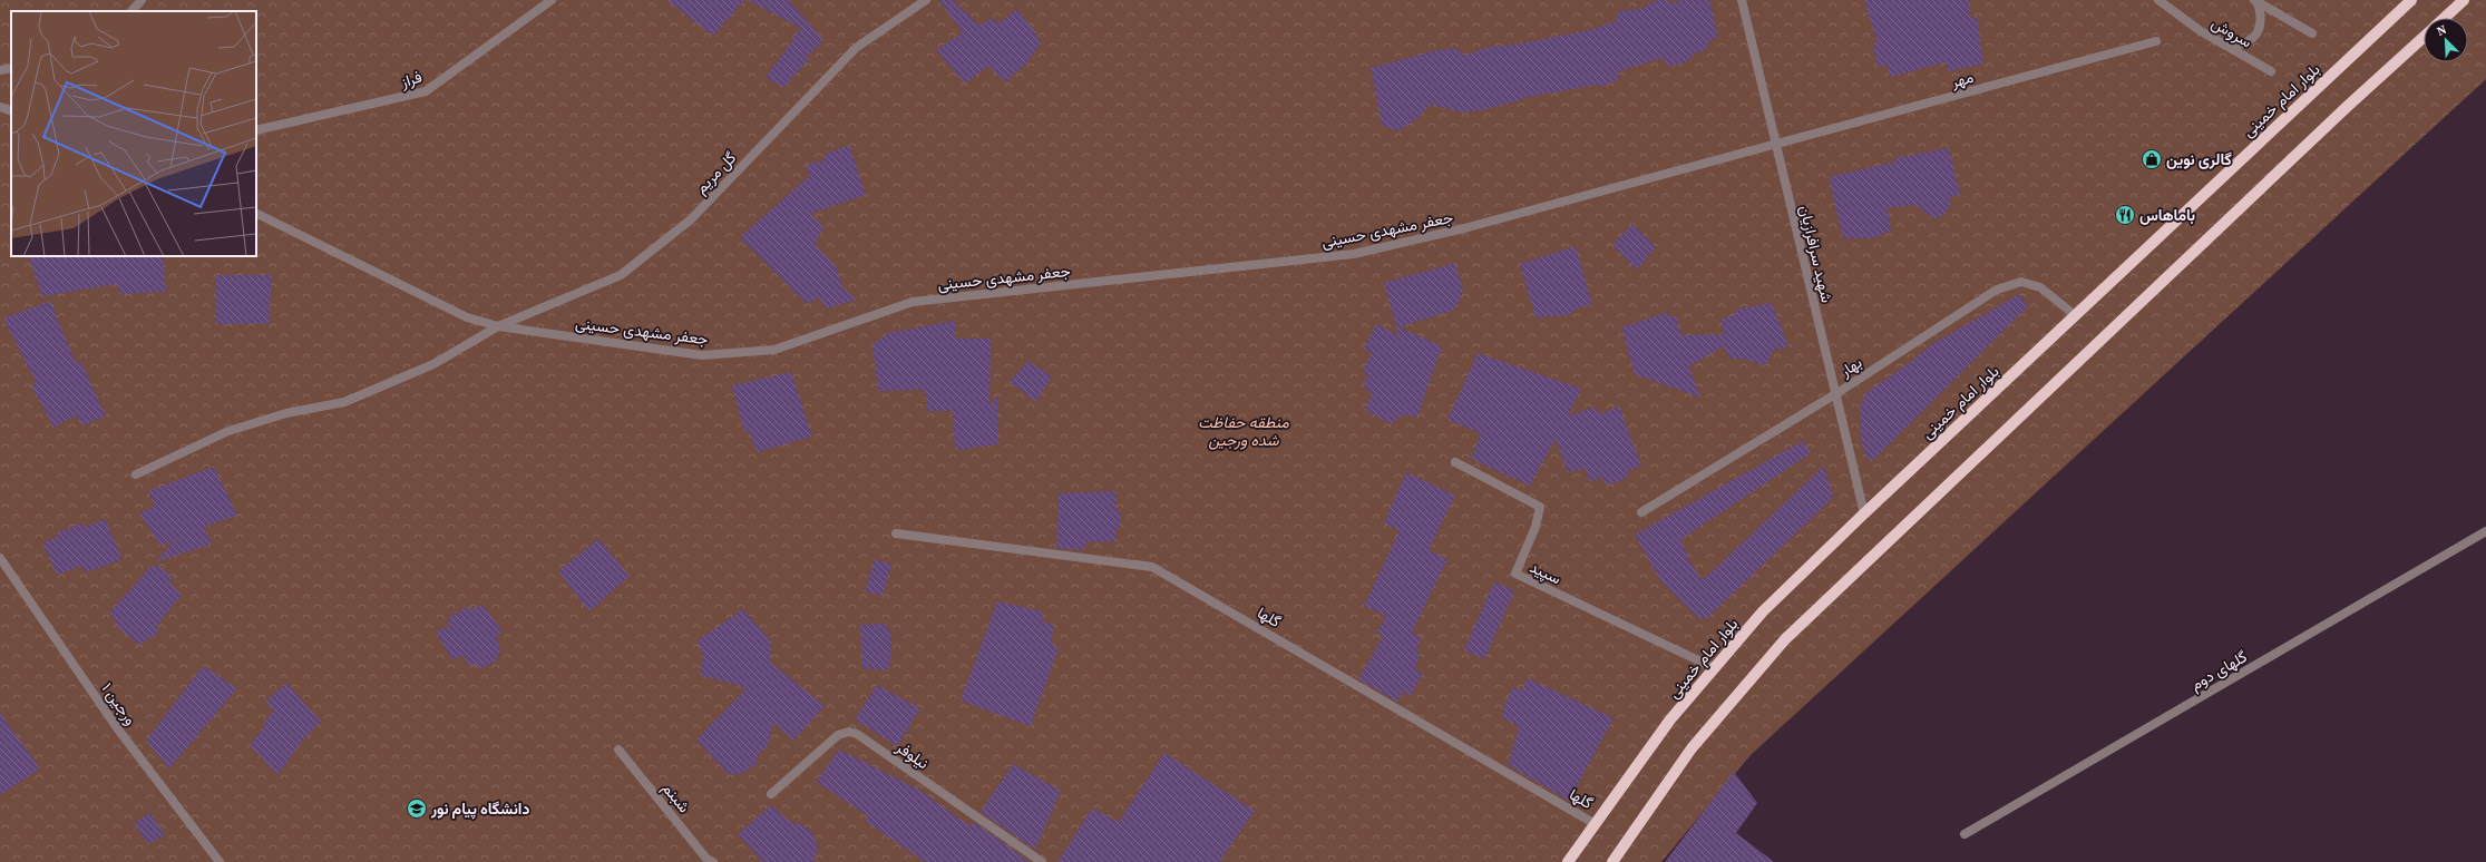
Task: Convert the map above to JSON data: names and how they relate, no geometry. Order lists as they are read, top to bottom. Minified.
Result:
{"streets":{"main road":["بلوار امام خمینی"],"street":["سروش","فراز","مهر","گل مریم","جعفر مشهدی حسینی","شهید سرافرازیان","بهار","سپید","گلها","گلهای دوم","ورجین ۱","نیلوفر","شبنم"]},"crossings":[["مهر","جعفر مشهدی حسینی"],["مهر","شهید سرافرازیان"],["بلوار امام خمینی","شهید سرافرازیان"],["بلوار امام خمینی","بهار"],["بلوار امام خمینی","سپید"],["بلوار امام خمینی","گلها"],["گل مریم","جعفر مشهدی حسینی"],["جعفر مشهدی حسینی","شهید سرافرازیان"],["شهید سرافرازیان","بهار"]],"parks":["منطقه حفاظت شده ورجین"],"places":{"shop":["گالری نوین"],"restaurant":["باماهاس"],"school or university":["دانشگاه پیام نور"]},"north":"top left"}
